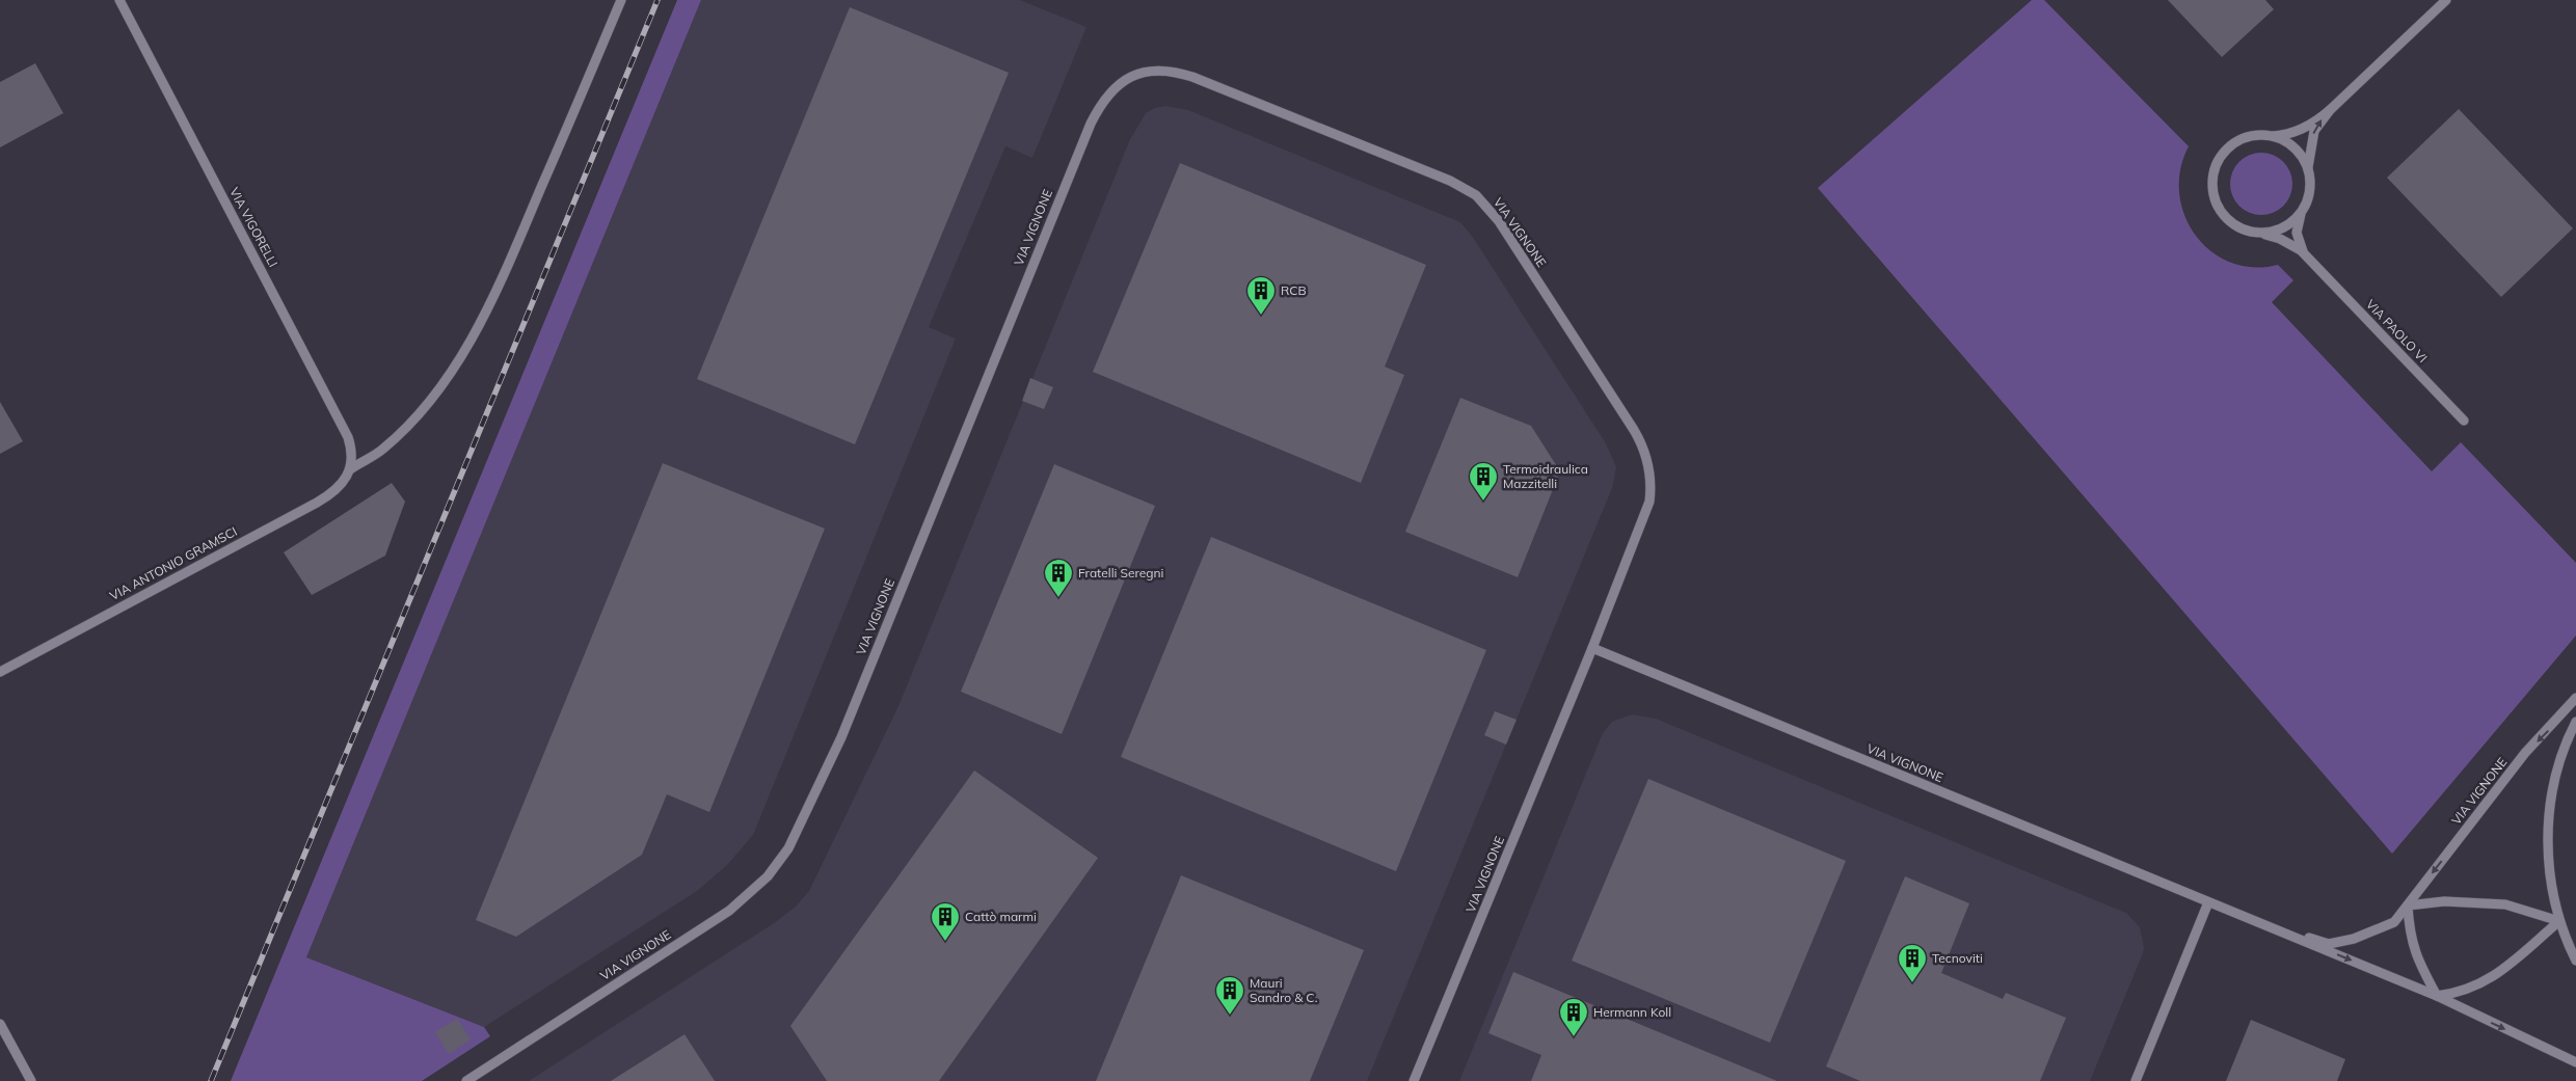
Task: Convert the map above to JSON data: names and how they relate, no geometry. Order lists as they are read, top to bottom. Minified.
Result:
{"streets":{"street":["VIA VIGORELLI","VIA VIGNONE","VIA PAOLO VI","VIA ANTONIO GRAMSCI"]},"crossings":[["VIA VIGORELLI","VIA ANTONIO GRAMSCI"]],"places":{"building":["RCB","Termoidraulica Mazzitelli","Fratelli Seregni","Cattò marmi","Tecnoviti","Mauri Sandro & C.","Hermann Koll"]}}
